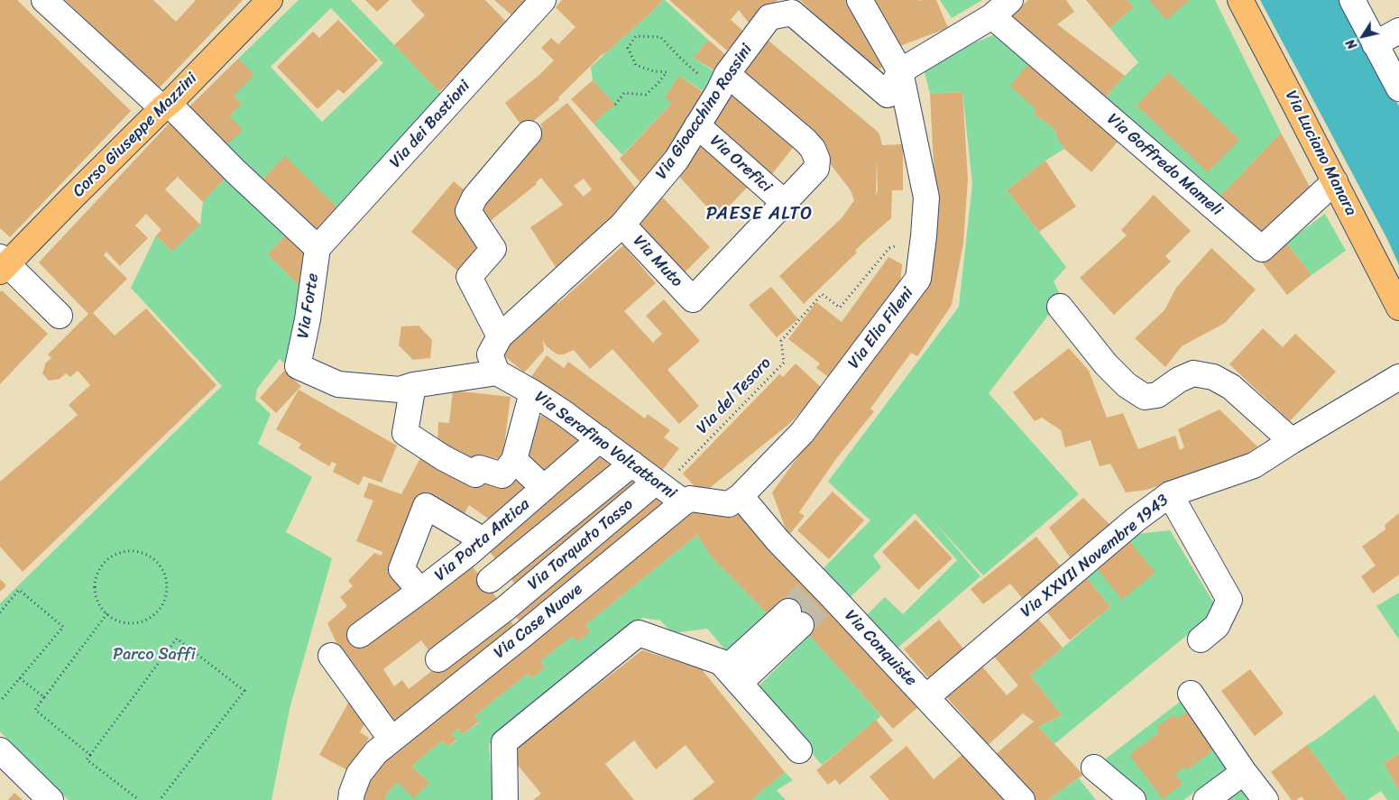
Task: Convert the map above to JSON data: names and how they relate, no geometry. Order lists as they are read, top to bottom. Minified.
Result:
{"streets":{"main road":["Corso Giuseppe Mazzini","Via Luciano Manara"],"street":["Via Gioacchino Rossini","Via dei Bastioni","Via Orefici","Via Goffredo Mameli","Via Muto","Via Forte","Via Elio Fileni","Via Serafino Voltattorni","Via Porta Antica","Via Torquato Tasso","Via XXVII Novembre 1943","Via Case Nuove","Via Conquiste"],"path":["Via del Tesoro"]},"crossings":[["Via Gioacchino Rossini","Via Orefici"],["Via Gioacchino Rossini","Via Muto"],["Via Gioacchino Rossini","Via Forte"],["Via Gioacchino Rossini","Via Elio Fileni"],["Via Gioacchino Rossini","Via Serafino Voltattorni"],["Via dei Bastioni","Via Forte"],["Via Luciano Manara","Via Goffredo Mameli"],["Via Orefici","Via Muto"],["Via Forte","Via Serafino Voltattorni"],["Via Elio Fileni","Via del Tesoro"],["Via Elio Fileni","Via Serafino Voltattorni"],["Via Elio Fileni","Via Conquiste"],["Via del Tesoro","Via Serafino Voltattorni"],["Via del Tesoro","Via Torquato Tasso"],["Via Serafino Voltattorni","Via Porta Antica"],["Via Serafino Voltattorni","Via Torquato Tasso"],["Via Serafino Voltattorni","Via Case Nuove"],["Via Serafino Voltattorni","Via Conquiste"],["Via XXVII Novembre 1943","Via Conquiste"]],"districts":["PAESE ALTO"],"parks":["Parco Saffi"],"north":"bottom left"}
